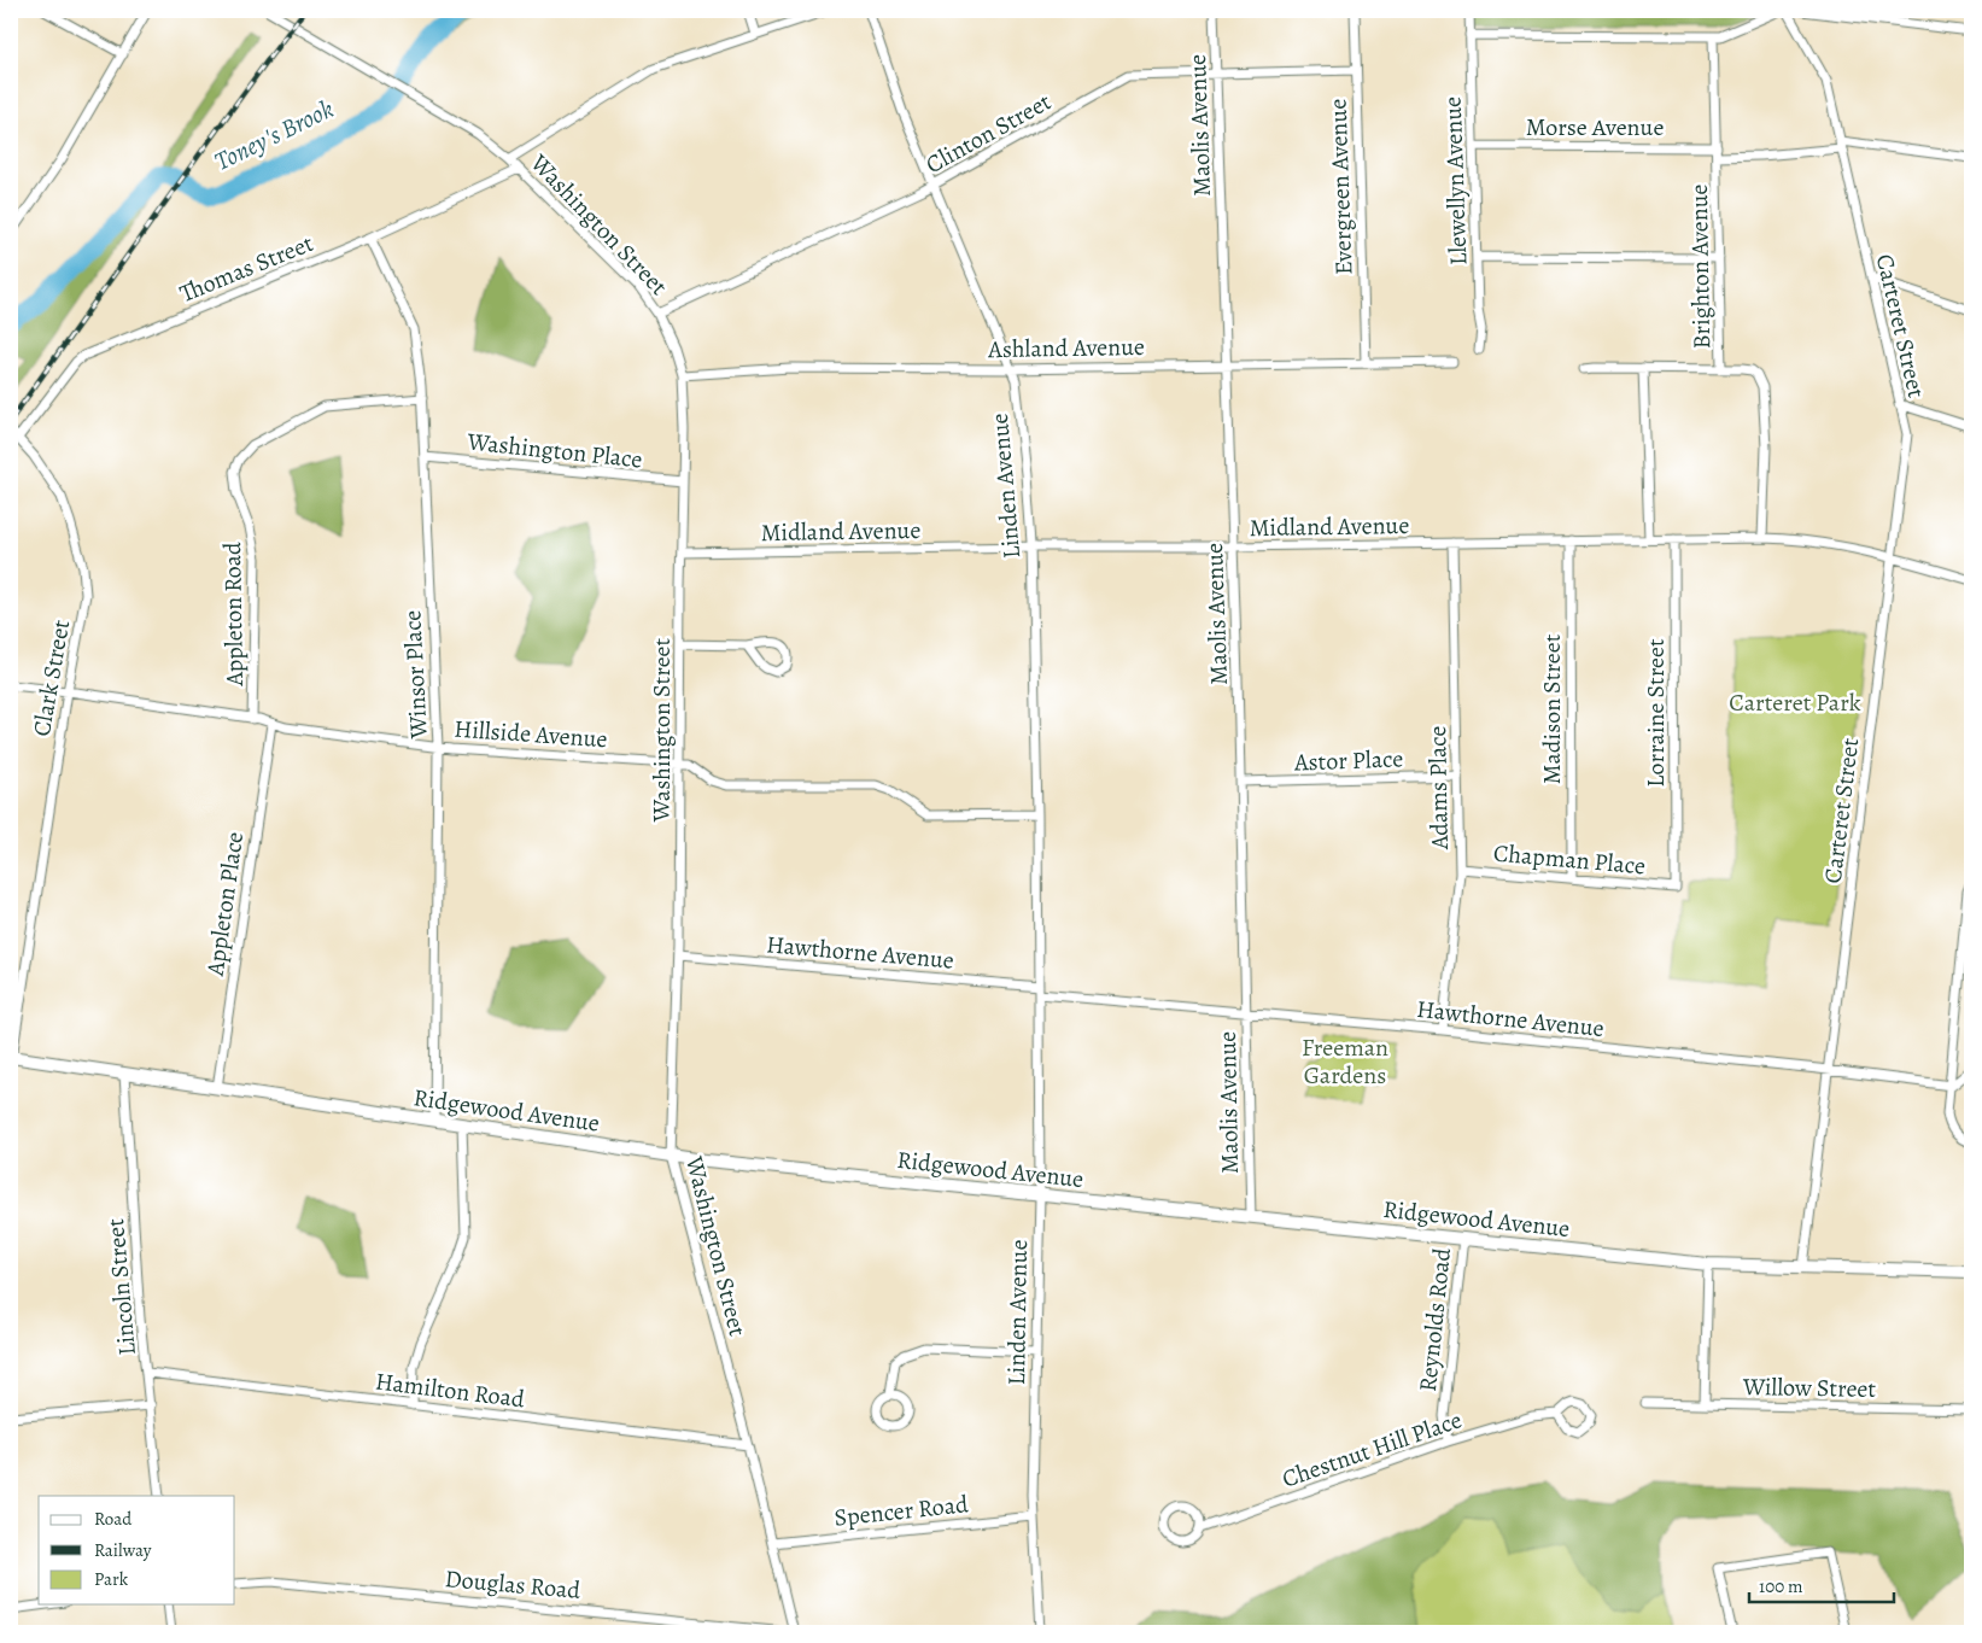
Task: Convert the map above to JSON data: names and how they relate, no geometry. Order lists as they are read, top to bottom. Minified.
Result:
{"streets":{"street":["Maolis Avenue","Morse Avenue","Clinton Street","Llewellyn Avenue","Evergreen Avenue","Washington Street","Brighton Avenue","Thomas Street","Carteret Street","Ashland Avenue","Washington Place","Linden Avenue","Midland Avenue","Appleton Road","Winsor Place","Clark Street","Madison Street","Lorraine Street","Hillside Avenue","Astor Place","Adams Place","Chapman Place","Appleton Place","Hawthorne Avenue","Ridgewood Avenue","Lincoln Street","Reynolds Road","Willow Street","Hamilton Road","Chestnut Hill Place","Spencer Road","Douglas Road"]},"crossings":[["Maolis Avenue","Clinton Street"],["Maolis Avenue","Ashland Avenue"],["Maolis Avenue","Midland Avenue"],["Maolis Avenue","Astor Place"],["Maolis Avenue","Hawthorne Avenue"],["Maolis Avenue","Ridgewood Avenue"],["Morse Avenue","Llewellyn Avenue"],["Morse Avenue","Brighton Avenue"],["Clinton Street","Evergreen Avenue"],["Clinton Street","Washington Street"],["Clinton Street","Linden Avenue"],["Evergreen Avenue","Ashland Avenue"],["Washington Street","Thomas Street"],["Washington Street","Ashland Avenue"],["Washington Street","Washington Place"],["Washington Street","Midland Avenue"],["Washington Street","Hillside Avenue"],["Washington Street","Hawthorne Avenue"],["Washington Street","Ridgewood Avenue"],["Washington Street","Hamilton Road"],["Washington Street","Spencer Road"],["Brighton Avenue","Midland Avenue"],["Thomas Street","Winsor Place"],["Thomas Street","Clark Street"],["Carteret Street","Midland Avenue"],["Carteret Street","Hawthorne Avenue"],["Carteret Street","Ridgewood Avenue"],["Ashland Avenue","Linden Avenue"],["Washington Place","Winsor Place"],["Linden Avenue","Midland Avenue"],["Linden Avenue","Hillside Avenue"],["Linden Avenue","Hawthorne Avenue"],["Linden Avenue","Ridgewood Avenue"],["Linden Avenue","Spencer Road"],["Midland Avenue","Madison Street"],["Midland Avenue","Lorraine Street"],["Midland Avenue","Adams Place"],["Appleton Road","Winsor Place"],["Appleton Road","Hillside Avenue"],["Winsor Place","Hillside Avenue"],["Winsor Place","Ridgewood Avenue"],["Clark Street","Hillside Avenue"],["Clark Street","Ridgewood Avenue"],["Madison Street","Chapman Place"],["Lorraine Street","Chapman Place"],["Hillside Avenue","Appleton Place"],["Astor Place","Adams Place"],["Adams Place","Chapman Place"],["Adams Place","Hawthorne Avenue"],["Appleton Place","Ridgewood Avenue"],["Ridgewood Avenue","Lincoln Street"],["Ridgewood Avenue","Reynolds Road"],["Lincoln Street","Hamilton Road"],["Reynolds Road","Chestnut Hill Place"]],"water":["Toney's Brook"],"parks":["Carteret Park","Freeman Gardens"],"legend":["Road","Railway","Park"],"scale_bar":"100 m"}
